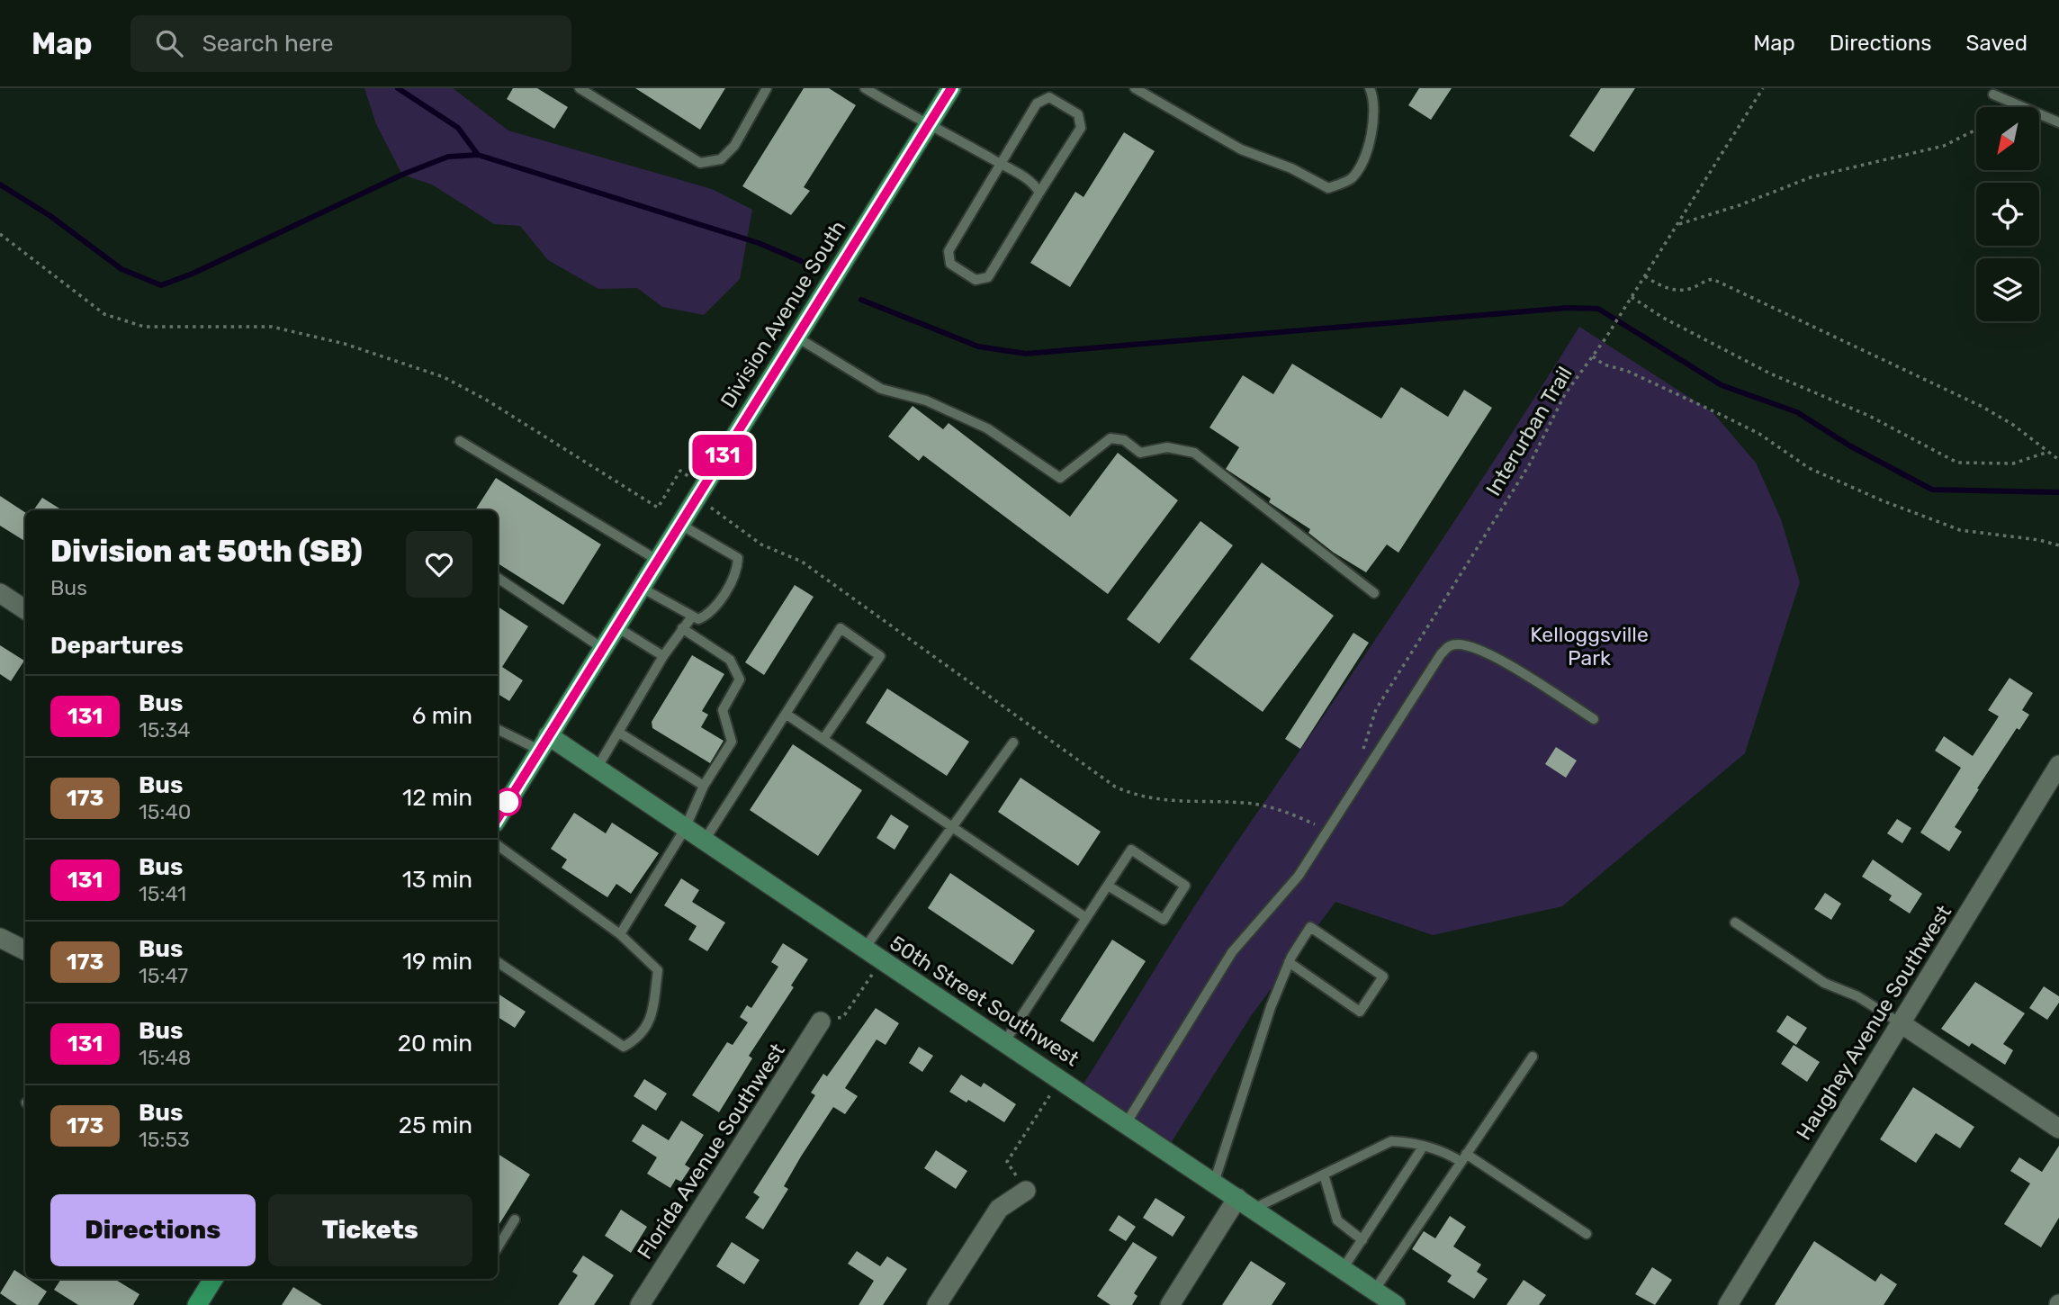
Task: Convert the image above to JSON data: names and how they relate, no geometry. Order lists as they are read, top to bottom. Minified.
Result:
{"streets":{"main road":["Division Avenue South"],"street":["50th Street Southwest","Haughey Avenue Southwest","Florida Avenue Southwest"],"path":["Interurban Trail"]},"crossings":[["Division Avenue South","50th Street Southwest"]],"parks":["Kelloggsville Park"],"lines":["bus line 131"],"north":"bottom left","page":{"header":"Map","search":"Search here","nav":["Map","Directions","Saved"],"on_map":"131","heading":[["Division at 50th (SB)","Bus"],"Departures"],"list":[{"mark":"131","name":"Bus","note":"15:34","value":"6 min"},{"mark":"173","name":"Bus","note":"15:40","value":"12 min"},{"mark":"131","name":"Bus","note":"15:41","value":"13 min"},{"mark":"173","name":"Bus","note":"15:47","value":"19 min"},{"mark":"131","name":"Bus","note":"15:48","value":"20 min"},{"mark":"173","name":"Bus","note":"15:53","value":"25 min"}],"buttons":["Directions","Tickets"]}}
